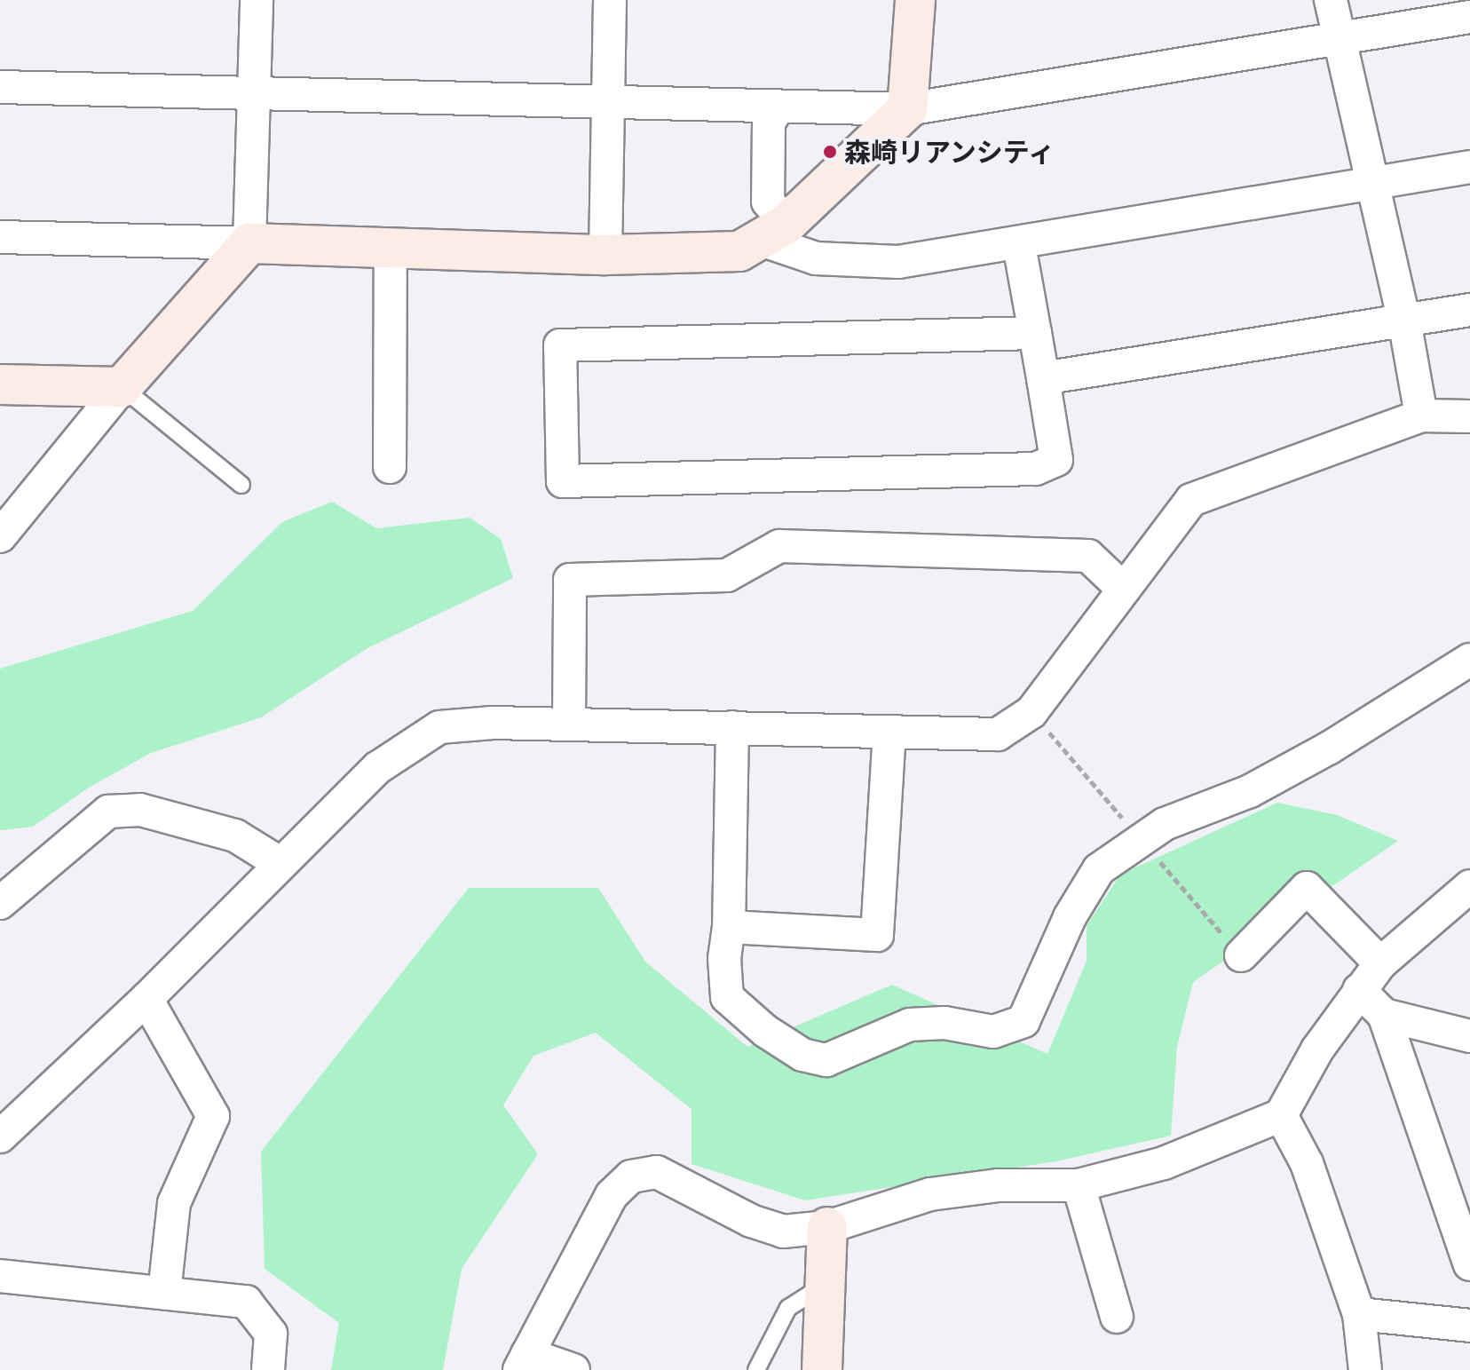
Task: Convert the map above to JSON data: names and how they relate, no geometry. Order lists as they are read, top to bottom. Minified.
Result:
{"places":["森崎リアンシティ"]}
